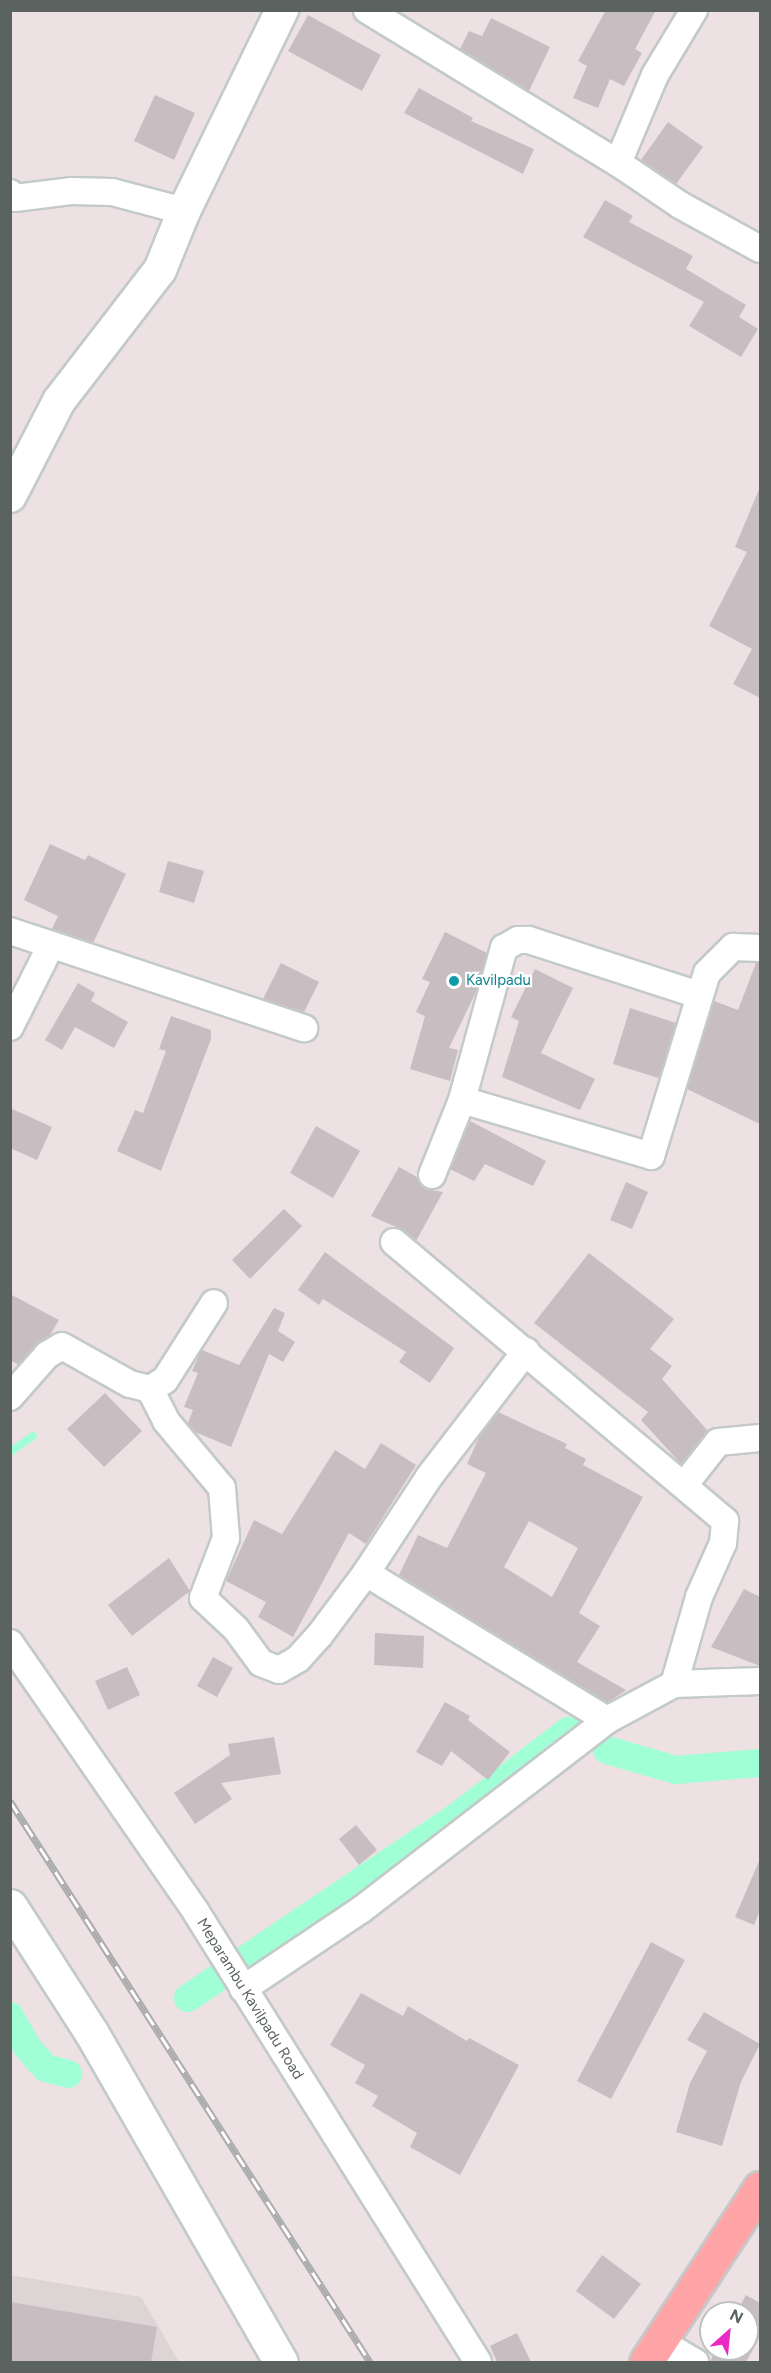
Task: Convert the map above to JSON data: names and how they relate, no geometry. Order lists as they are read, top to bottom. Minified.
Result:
{"streets":{"street":["Meparambu Kavilpadu Road"]},"places":["Kavilpadu"],"north":"top right"}
